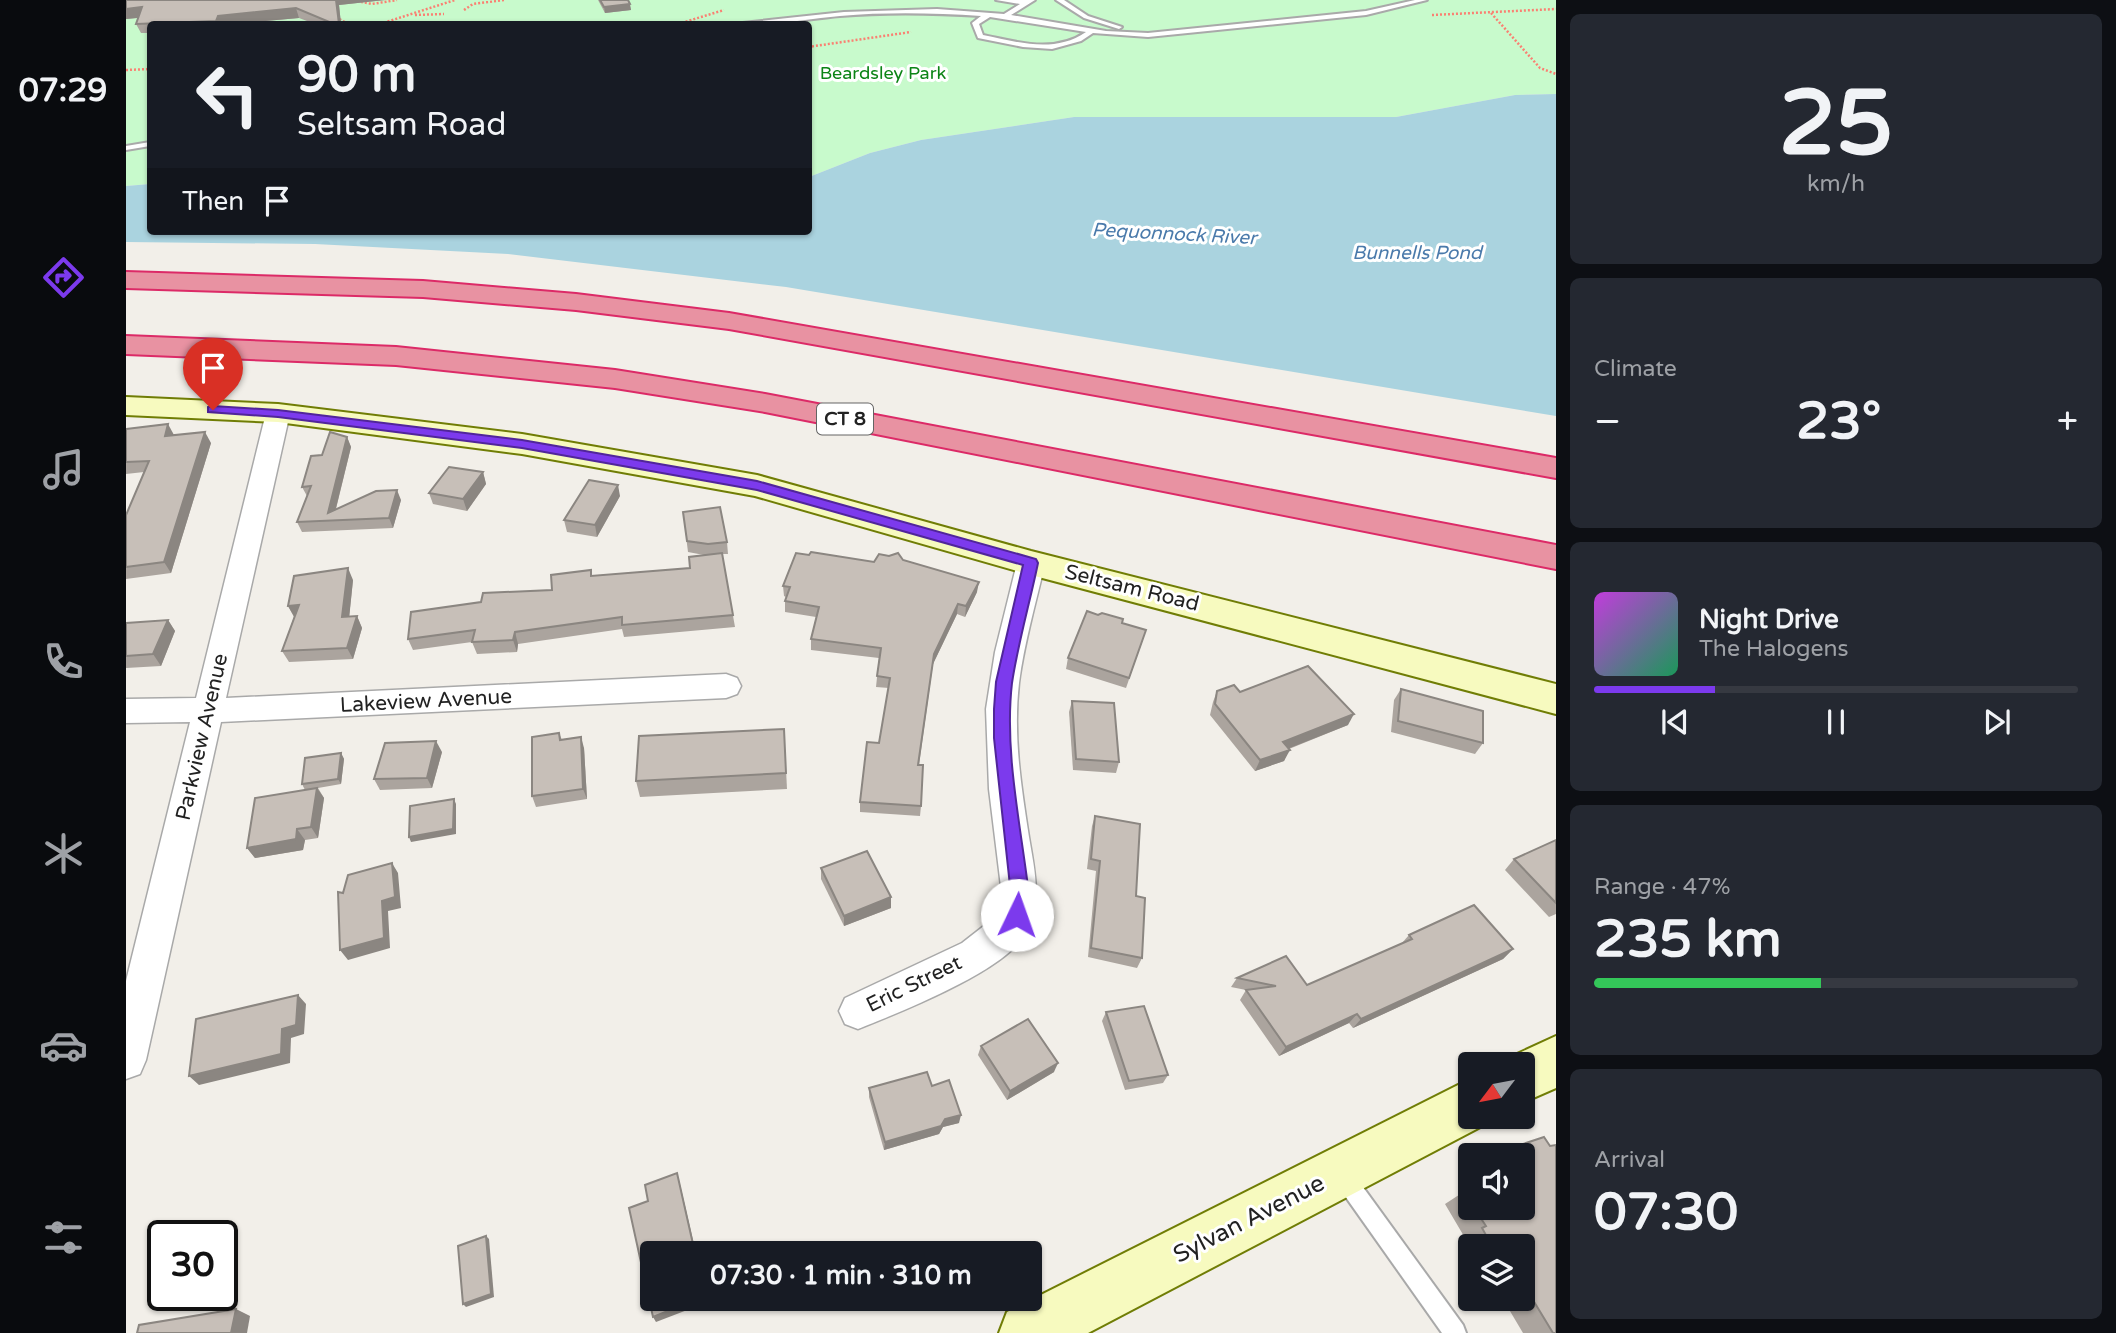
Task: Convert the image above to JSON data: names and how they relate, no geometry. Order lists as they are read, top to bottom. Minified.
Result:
{"streets":{"highway":["CT 8"],"main road":["Seltsam Road","Sylvan Avenue"],"street":["Lakeview Avenue","Parkview Avenue","Eric Street"]},"crossings":[["Seltsam Road","Parkview Avenue"],["Seltsam Road","Eric Street"],["Lakeview Avenue","Parkview Avenue"]],"water":["Pequonnock River","Bunnells Pond"],"parks":["Beardsley Park"],"north":"bottom left","page":{"tabs":"07:29","tile":[["25","km/h"],"Climate",["Range · 47%","235 km"],["Arrival","07:30"]],"turn":["90 m","Seltsam Road"],"then":"Then","heat":["−","23°","+"],"song":["Night Drive","The Halogens"],"limit":"30","trip":"07:30 · 1 min · 310 m"}}
